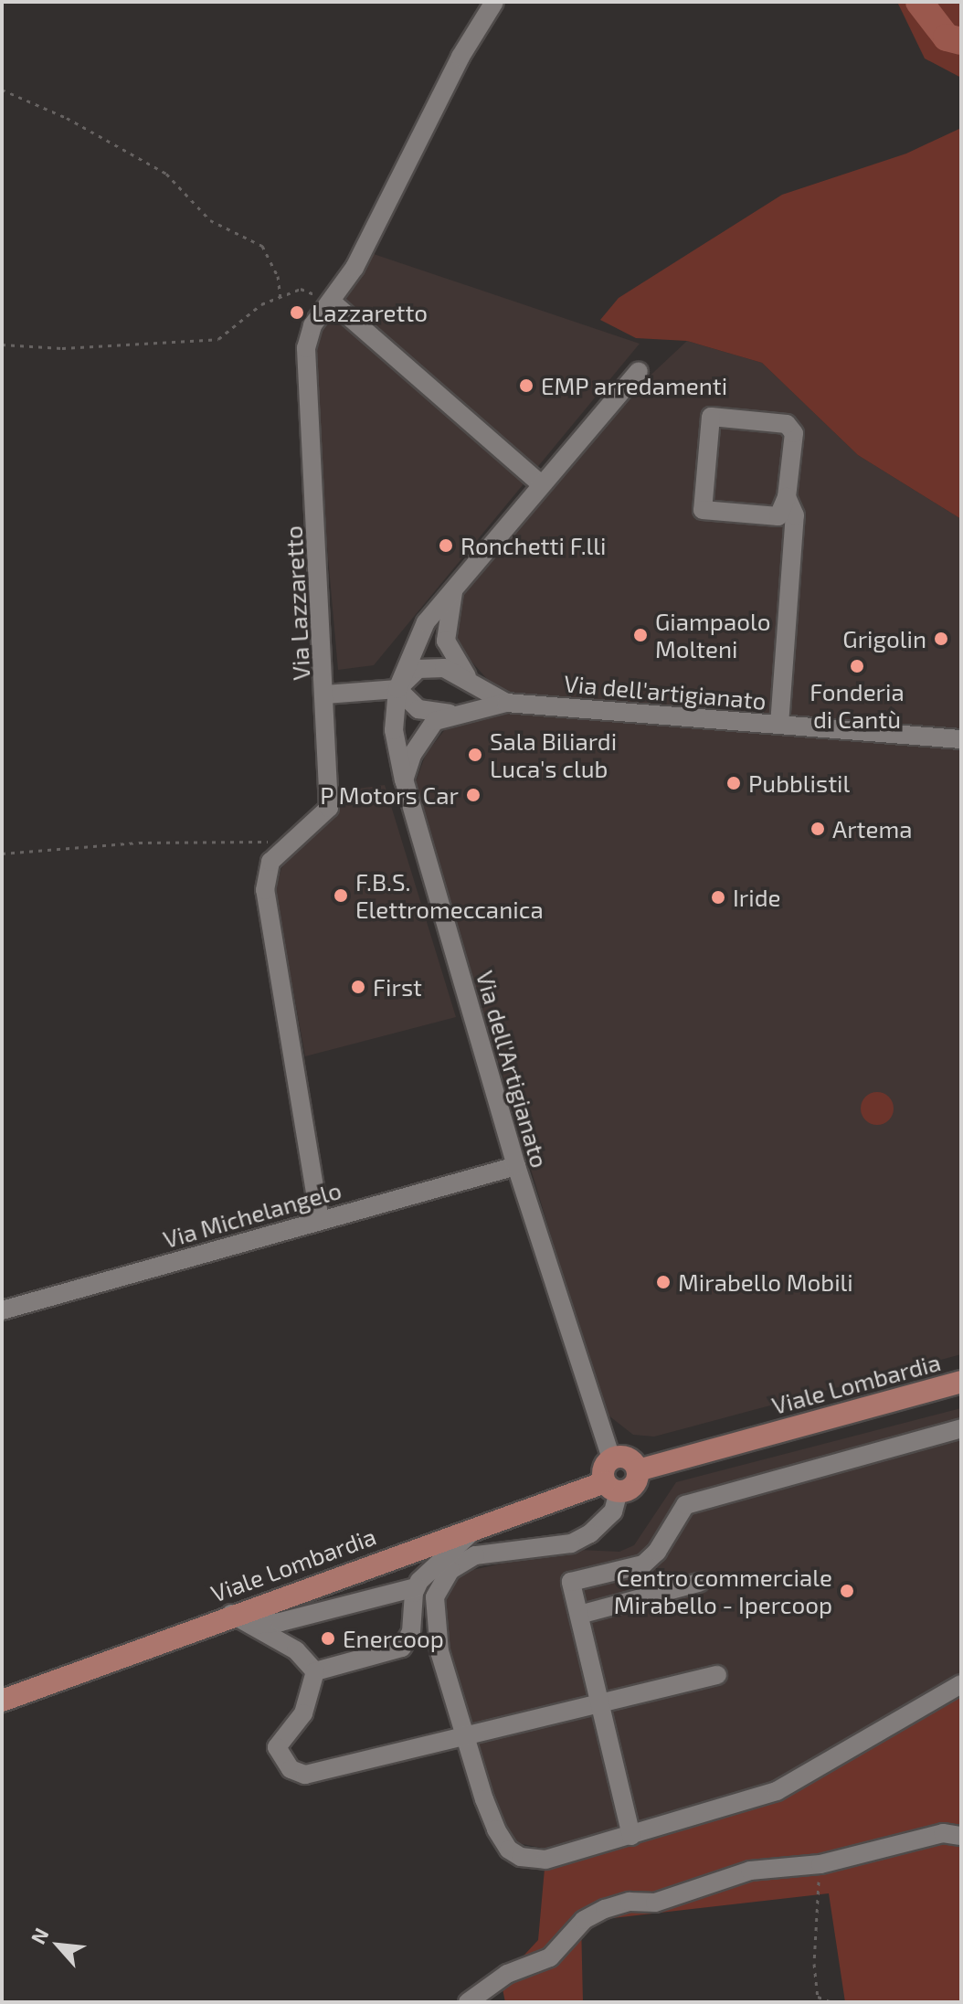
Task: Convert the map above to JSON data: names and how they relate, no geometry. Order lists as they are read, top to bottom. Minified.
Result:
{"streets":{"main road":["Viale Lombardia"],"street":["Via Lazzaretto","Via dell'artigianato","Via dell'Artigianato","Via Michelangelo"]},"crossings":[["Via Lazzaretto","Via Michelangelo"],["Via dell'artigianato","Via dell'Artigianato"],["Via dell'Artigianato","Via Michelangelo"],["Via dell'Artigianato","Viale Lombardia"]],"places":["Lazzaretto","EMP arredamenti","Ronchetti F.lli","Giampaolo Molteni","Grigolin","Fonderia di Cantù","Sala Biliardi Luca's club","Pubblistil","P Motors Car","Artema","F.B.S. Elettromeccanica","Iride","First","Mirabello Mobili","Centro commerciale Mirabello - Ipercoop","Enercoop"],"north":"top left"}
